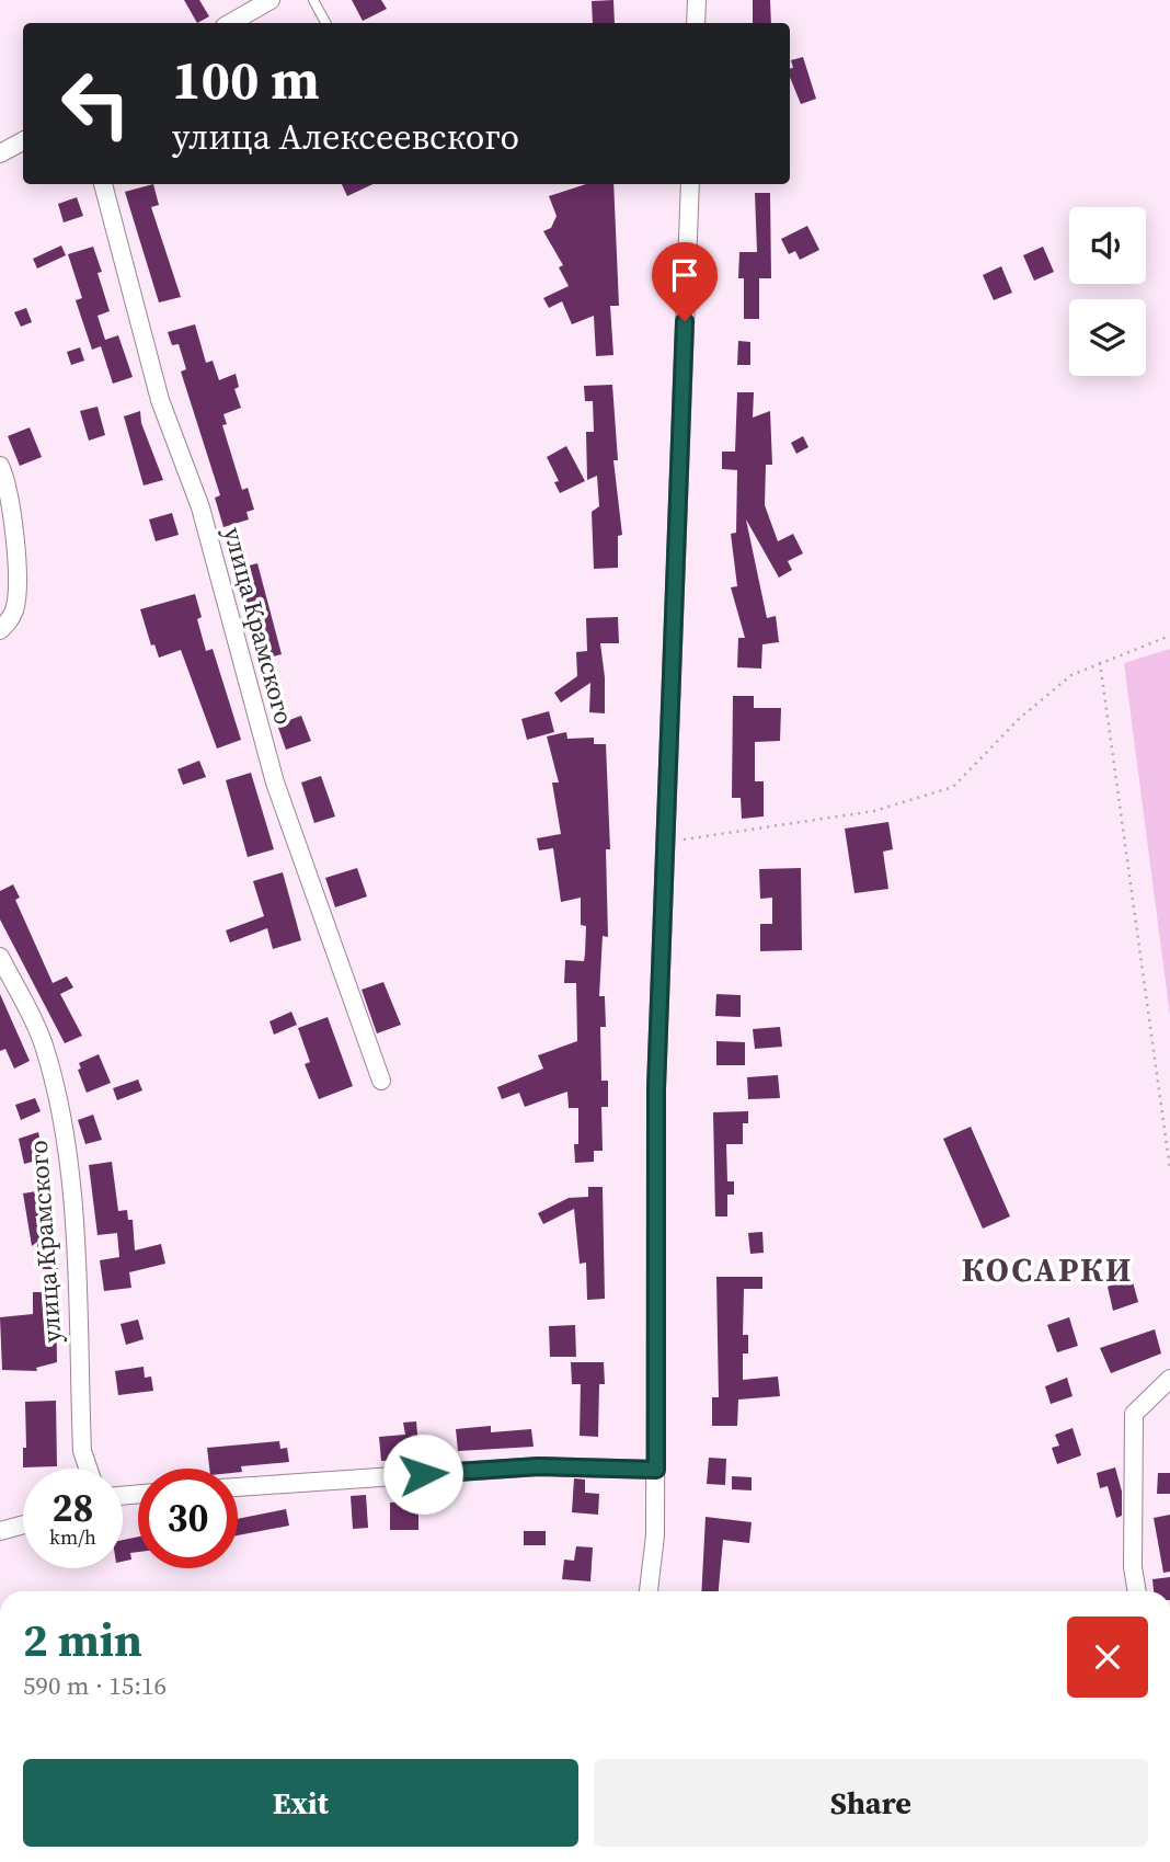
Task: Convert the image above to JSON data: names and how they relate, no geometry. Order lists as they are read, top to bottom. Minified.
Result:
{"streets":{"street":["улица Крамского"]},"districts":["КОСАРКИ"],"page":{"turn":["100 m","улица Алексеевского"],"speed":"28 km/h","limit":"30","heading":["2 min","590 m · 15:16"],"buttons":["Exit","Share"]}}
